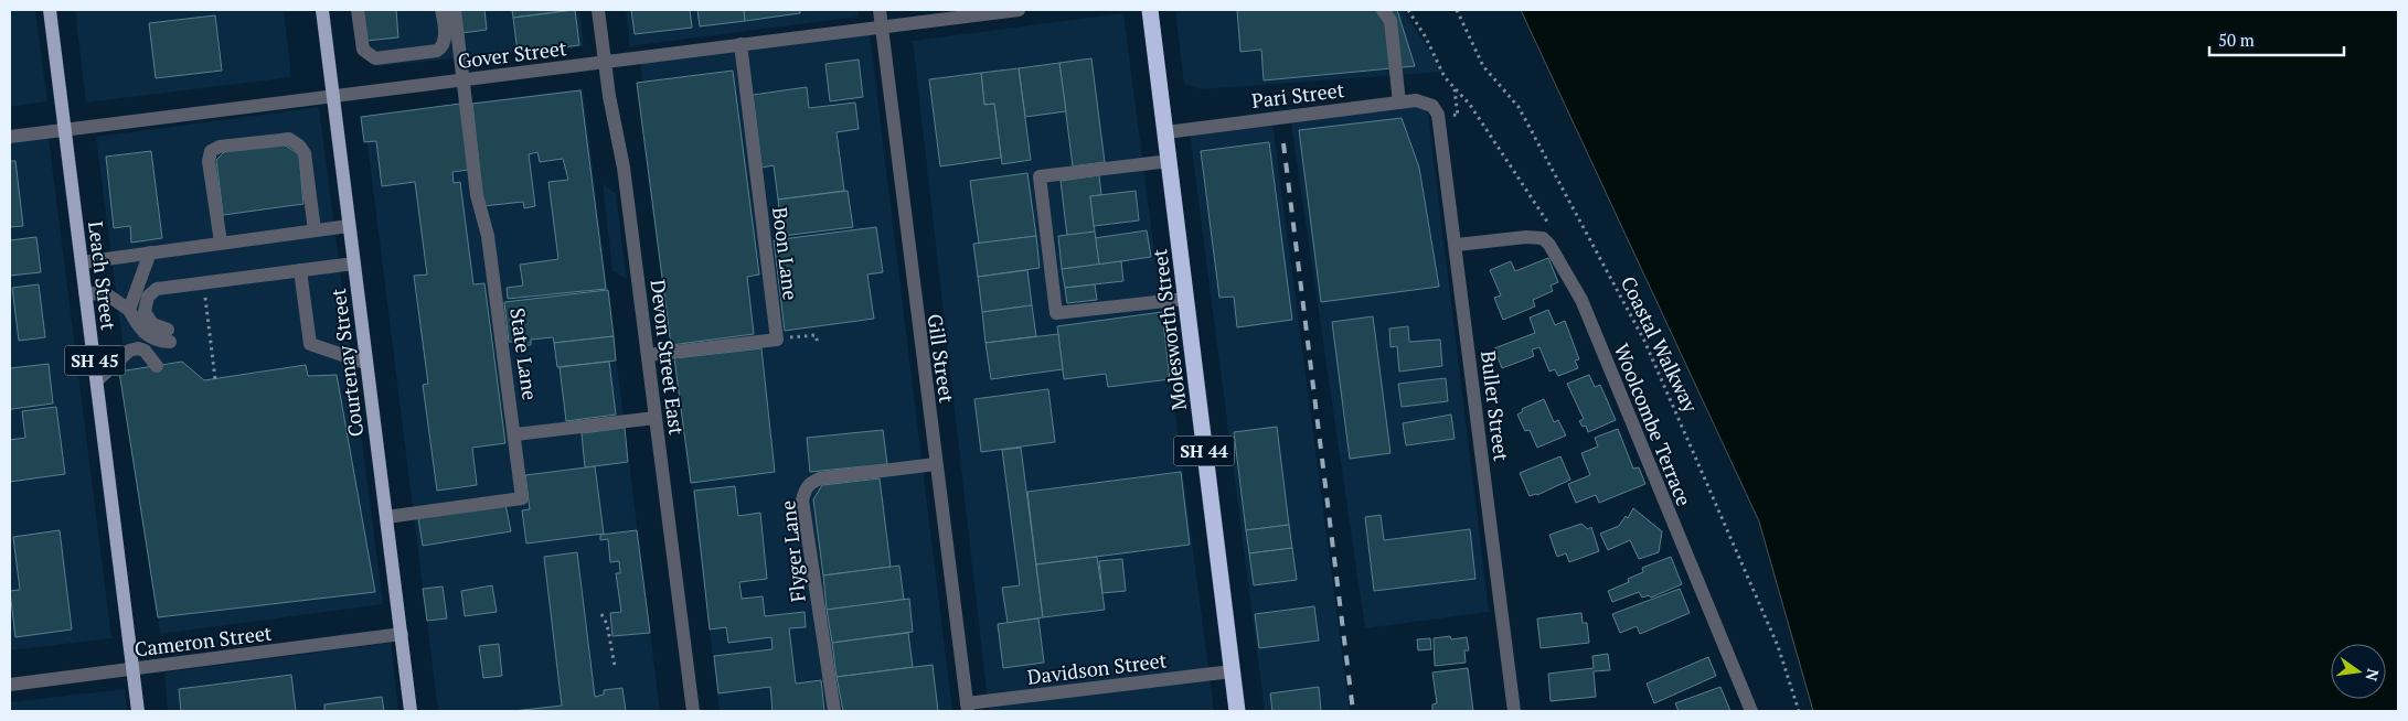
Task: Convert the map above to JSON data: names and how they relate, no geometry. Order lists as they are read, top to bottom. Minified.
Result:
{"streets":{"highway":["Molesworth Street","SH 44"],"main road":["Leach Street","SH 45","Courtenay Street"],"street":["Gover Street","Pari Street","Boon Lane","State Lane","Devon Street East","Gill Street","Buller Street","Woolcombe Terrace","Flyger Lane","Cameron Street","Davidson Street"],"path":["Coastal Walkway"]},"crossings":[["Gover Street","Boon Lane"],["Gover Street","Leach Street"],["Gover Street","State Lane"],["Gover Street","Devon Street East"],["Gover Street","Gill Street"],["Gover Street","Courtenay Street"],["Pari Street","Molesworth Street"],["Pari Street","Buller Street"],["Leach Street","Cameron Street"],["Molesworth Street","Davidson Street"],["State Lane","Courtenay Street"],["Gill Street","Flyger Lane"],["Gill Street","Davidson Street"],["Courtenay Street","Cameron Street"]],"scale_bar":"50 m","north":"right"}
